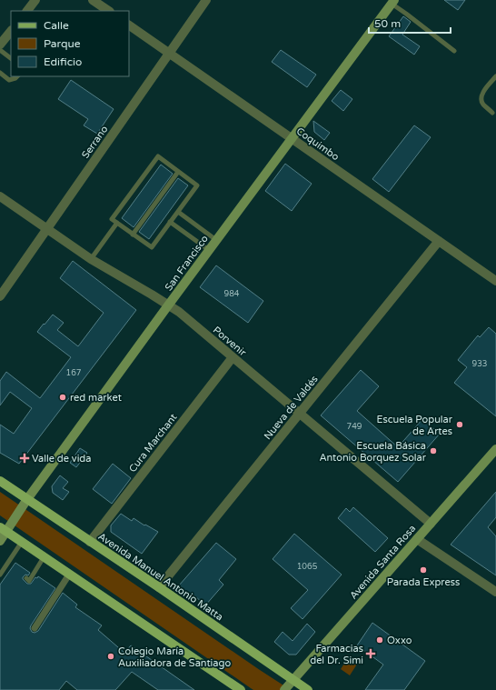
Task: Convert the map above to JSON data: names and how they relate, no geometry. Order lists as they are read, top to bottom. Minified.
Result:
{"streets":{"main road":["San Francisco","Avenida Santa Rosa","Avenida Manuel Antonio Matta"],"street":["Serrano","Coquimbo","Porvenir","Nueva de Valdés","Cura Marchant"]},"crossings":[["Serrano","Coquimbo"],["Serrano","Porvenir"],["Coquimbo","San Francisco"],["Coquimbo","Nueva de Valdés"],["San Francisco","Porvenir"],["San Francisco","Avenida Manuel Antonio Matta"],["Porvenir","Nueva de Valdés"],["Porvenir","Cura Marchant"],["Porvenir","Avenida Santa Rosa"],["Nueva de Valdés","Avenida Manuel Antonio Matta"],["Cura Marchant","Avenida Manuel Antonio Matta"],["Avenida Santa Rosa","Avenida Manuel Antonio Matta"]],"places":{"other":["red market","Escuela Popular de Artes","Escuela Básica Antonio Borquez Solar","Parada Express","Oxxo","Colegio María Auxiliadora de Santiago"],"health":["Valle de vida","Farmacias del Dr. Simi"]},"house_numbers":["984","933","167","749","1065"],"legend":["Calle","Parque","Edificio"],"scale_bar":"50 m"}
